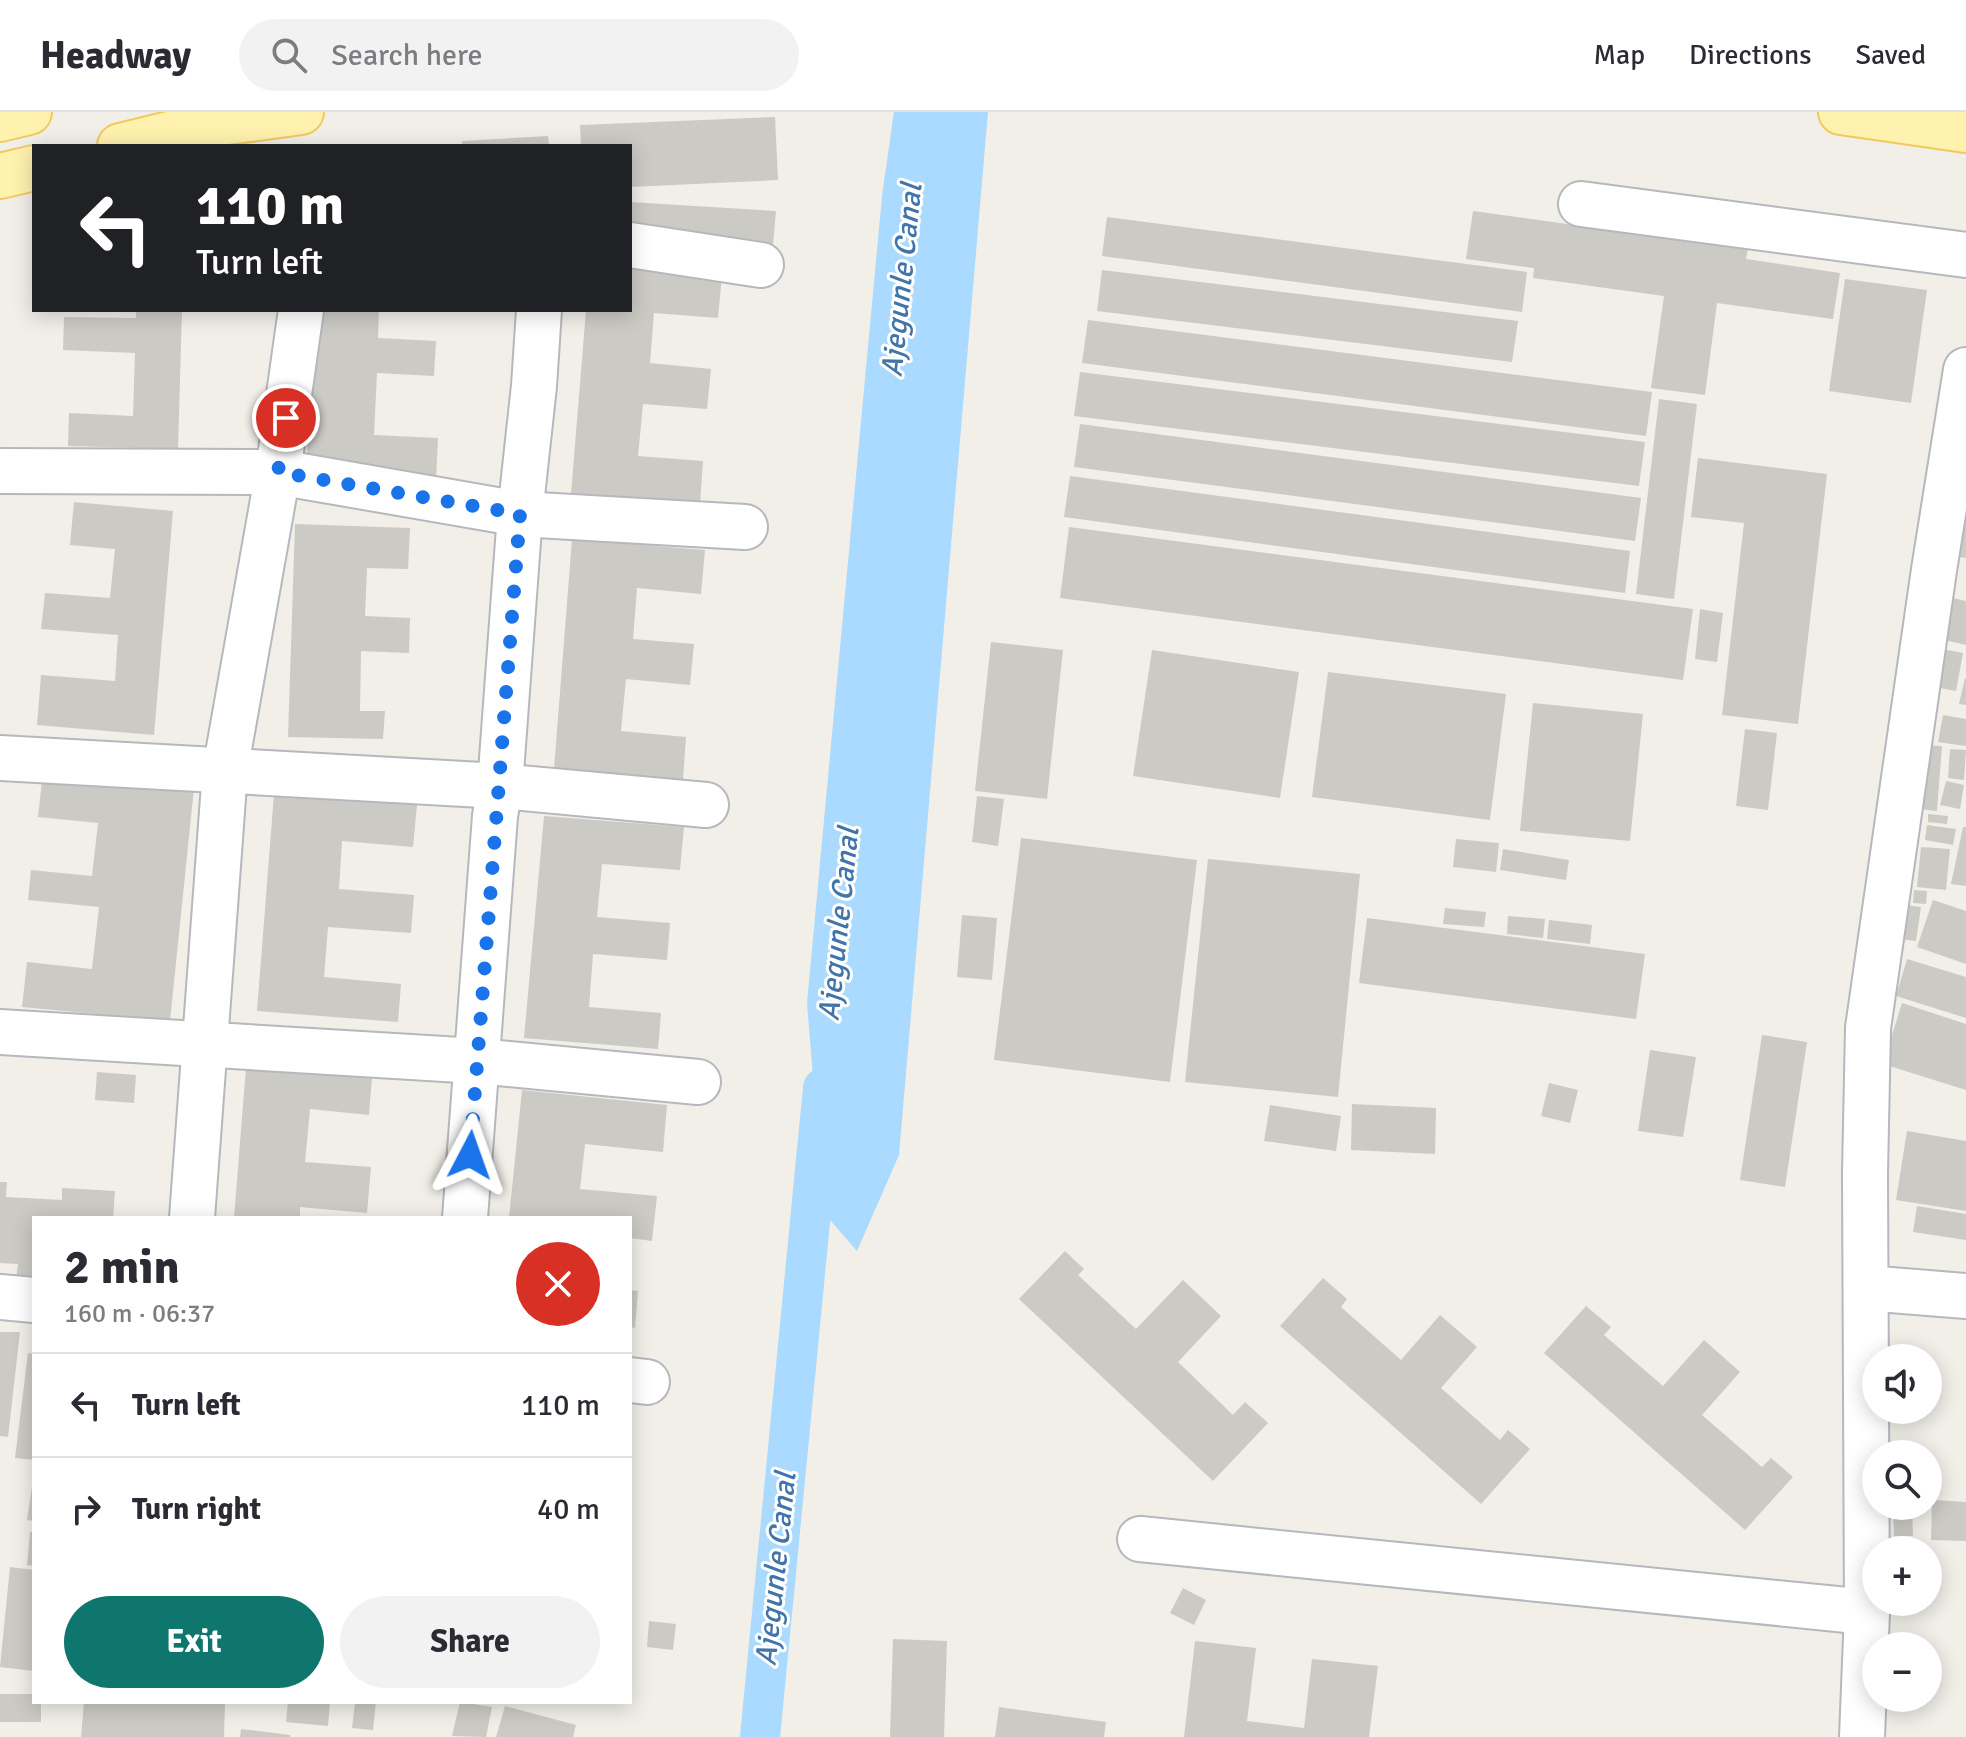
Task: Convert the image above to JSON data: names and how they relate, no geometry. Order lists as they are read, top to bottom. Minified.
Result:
{"water":["Ajegunle Canal"],"page":{"header":"Headway","search":"Search here","nav":["Map","Directions","Saved"],"turn":["110 m","Turn left"],"heading":["2 min","160 m · 06:37"],"map_buttons":["+","−"],"list":[{"name":"Turn left","value":"110 m"},{"name":"Turn right","value":"40 m"}],"buttons":["Exit","Share"]}}
